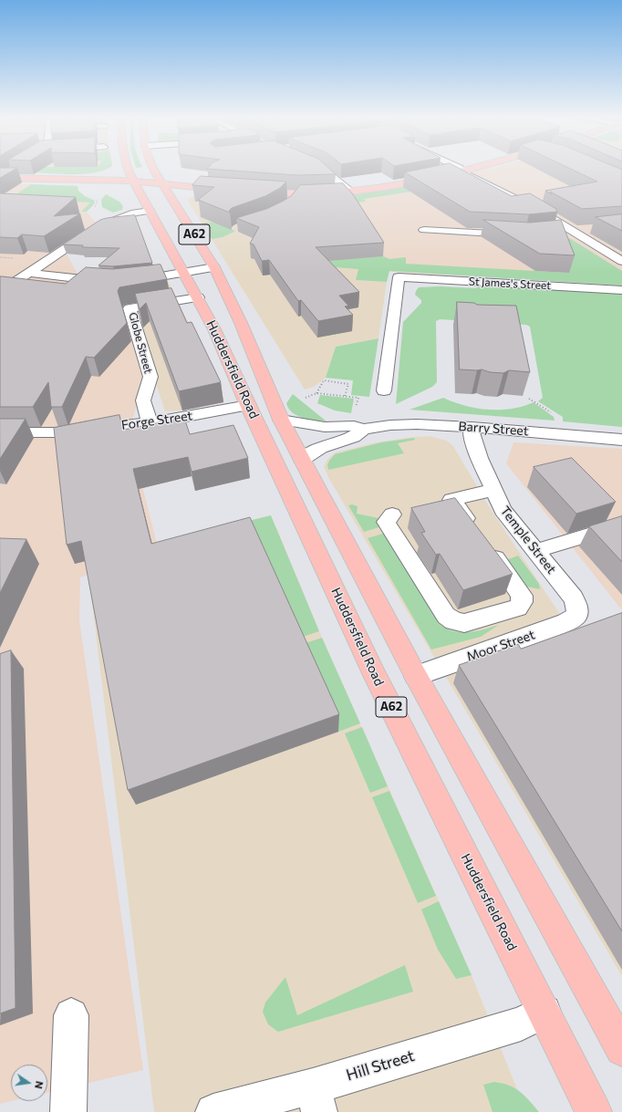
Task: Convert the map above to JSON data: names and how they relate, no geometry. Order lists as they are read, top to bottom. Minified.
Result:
{"streets":{"main road":["A62","Huddersfield Road"],"street":["St James's Street","Globe Street","Forge Street","Barry Street","Temple Street","Moor Street","Hill Street"]},"crossings":[["A62","Huddersfield Road"],["Globe Street","Huddersfield Road"],["Globe Street","Forge Street"],["Huddersfield Road","Forge Street"],["Huddersfield Road","Barry Street"],["Huddersfield Road","Moor Street"],["Huddersfield Road","Hill Street"],["Barry Street","Temple Street"],["Temple Street","Moor Street"]],"north":"right"}
